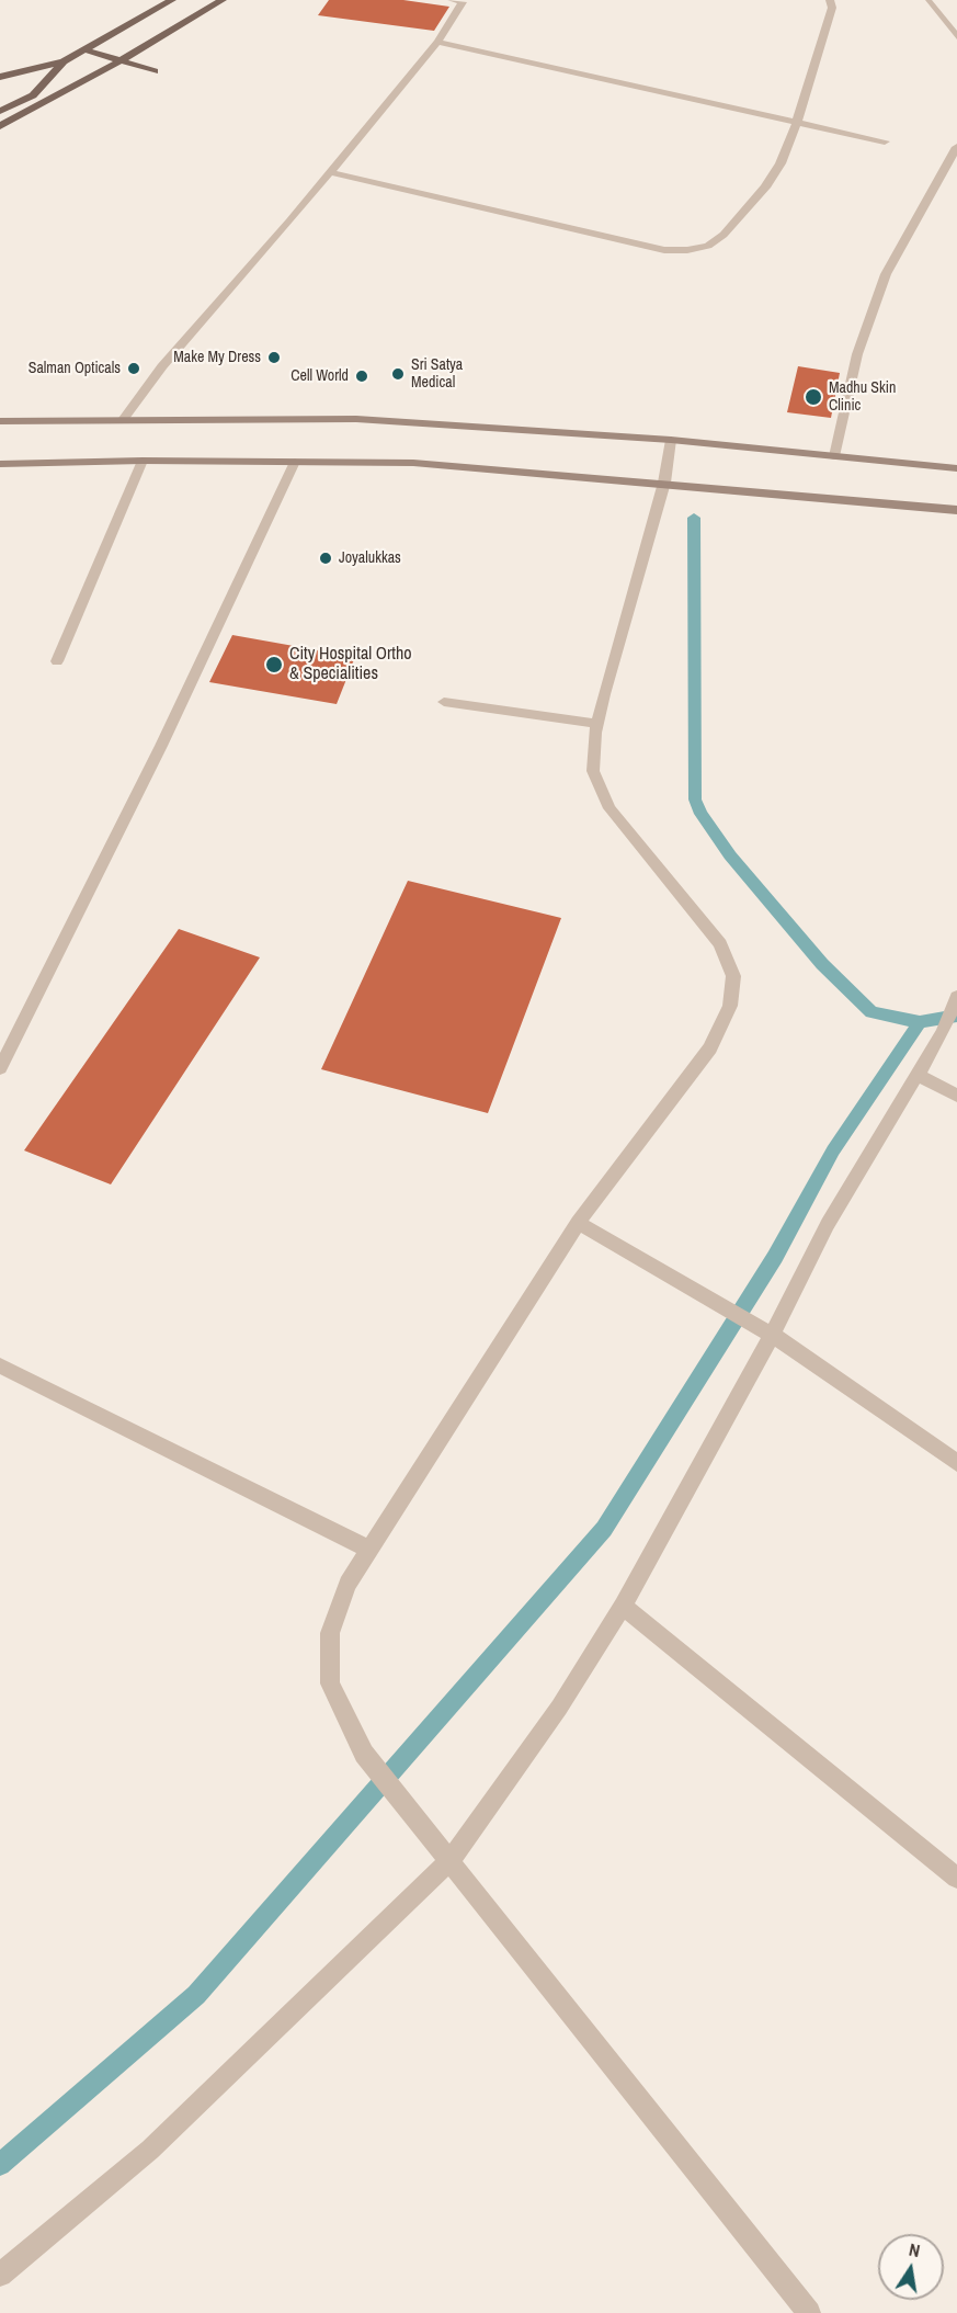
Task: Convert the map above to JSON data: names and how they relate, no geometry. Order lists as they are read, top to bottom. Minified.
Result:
{"places":["Make My Dress","Salman Opticals","Sri Satya Medical","Cell World","Madhu Skin Clinic","Joyalukkas","City Hospital Ortho & Specialities"],"north":"top"}
